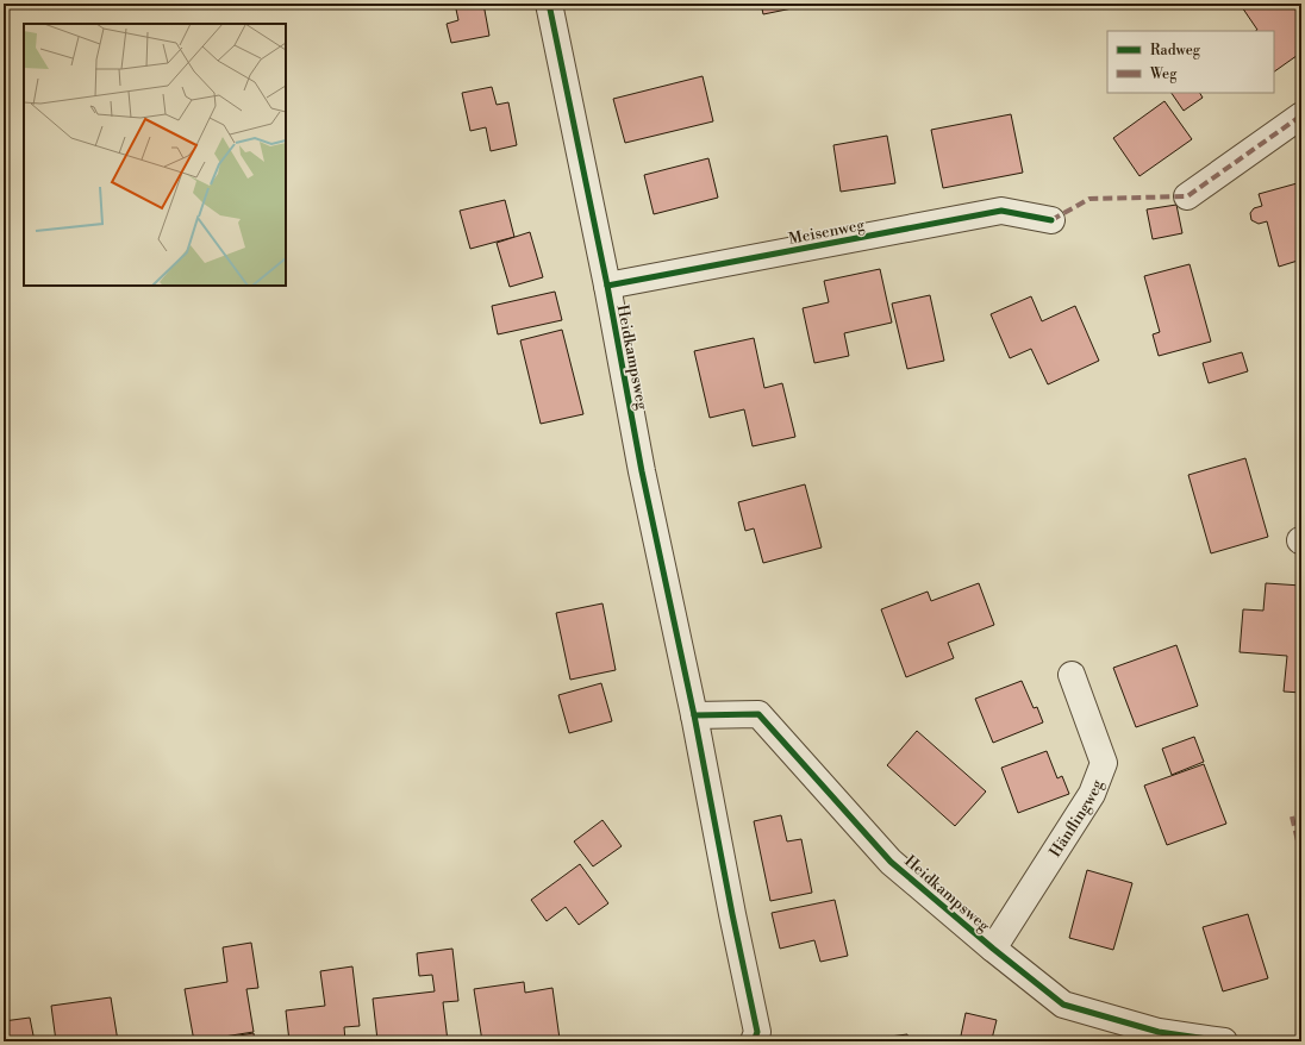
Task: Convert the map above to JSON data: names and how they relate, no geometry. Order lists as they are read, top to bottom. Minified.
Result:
{"streets":{"street":["Meisenweg","Heidkampsweg","Hänflingweg"]},"crossings":[["Meisenweg","Heidkampsweg"],["Heidkampsweg","Hänflingweg"]],"legend":["Radweg","Weg"]}
